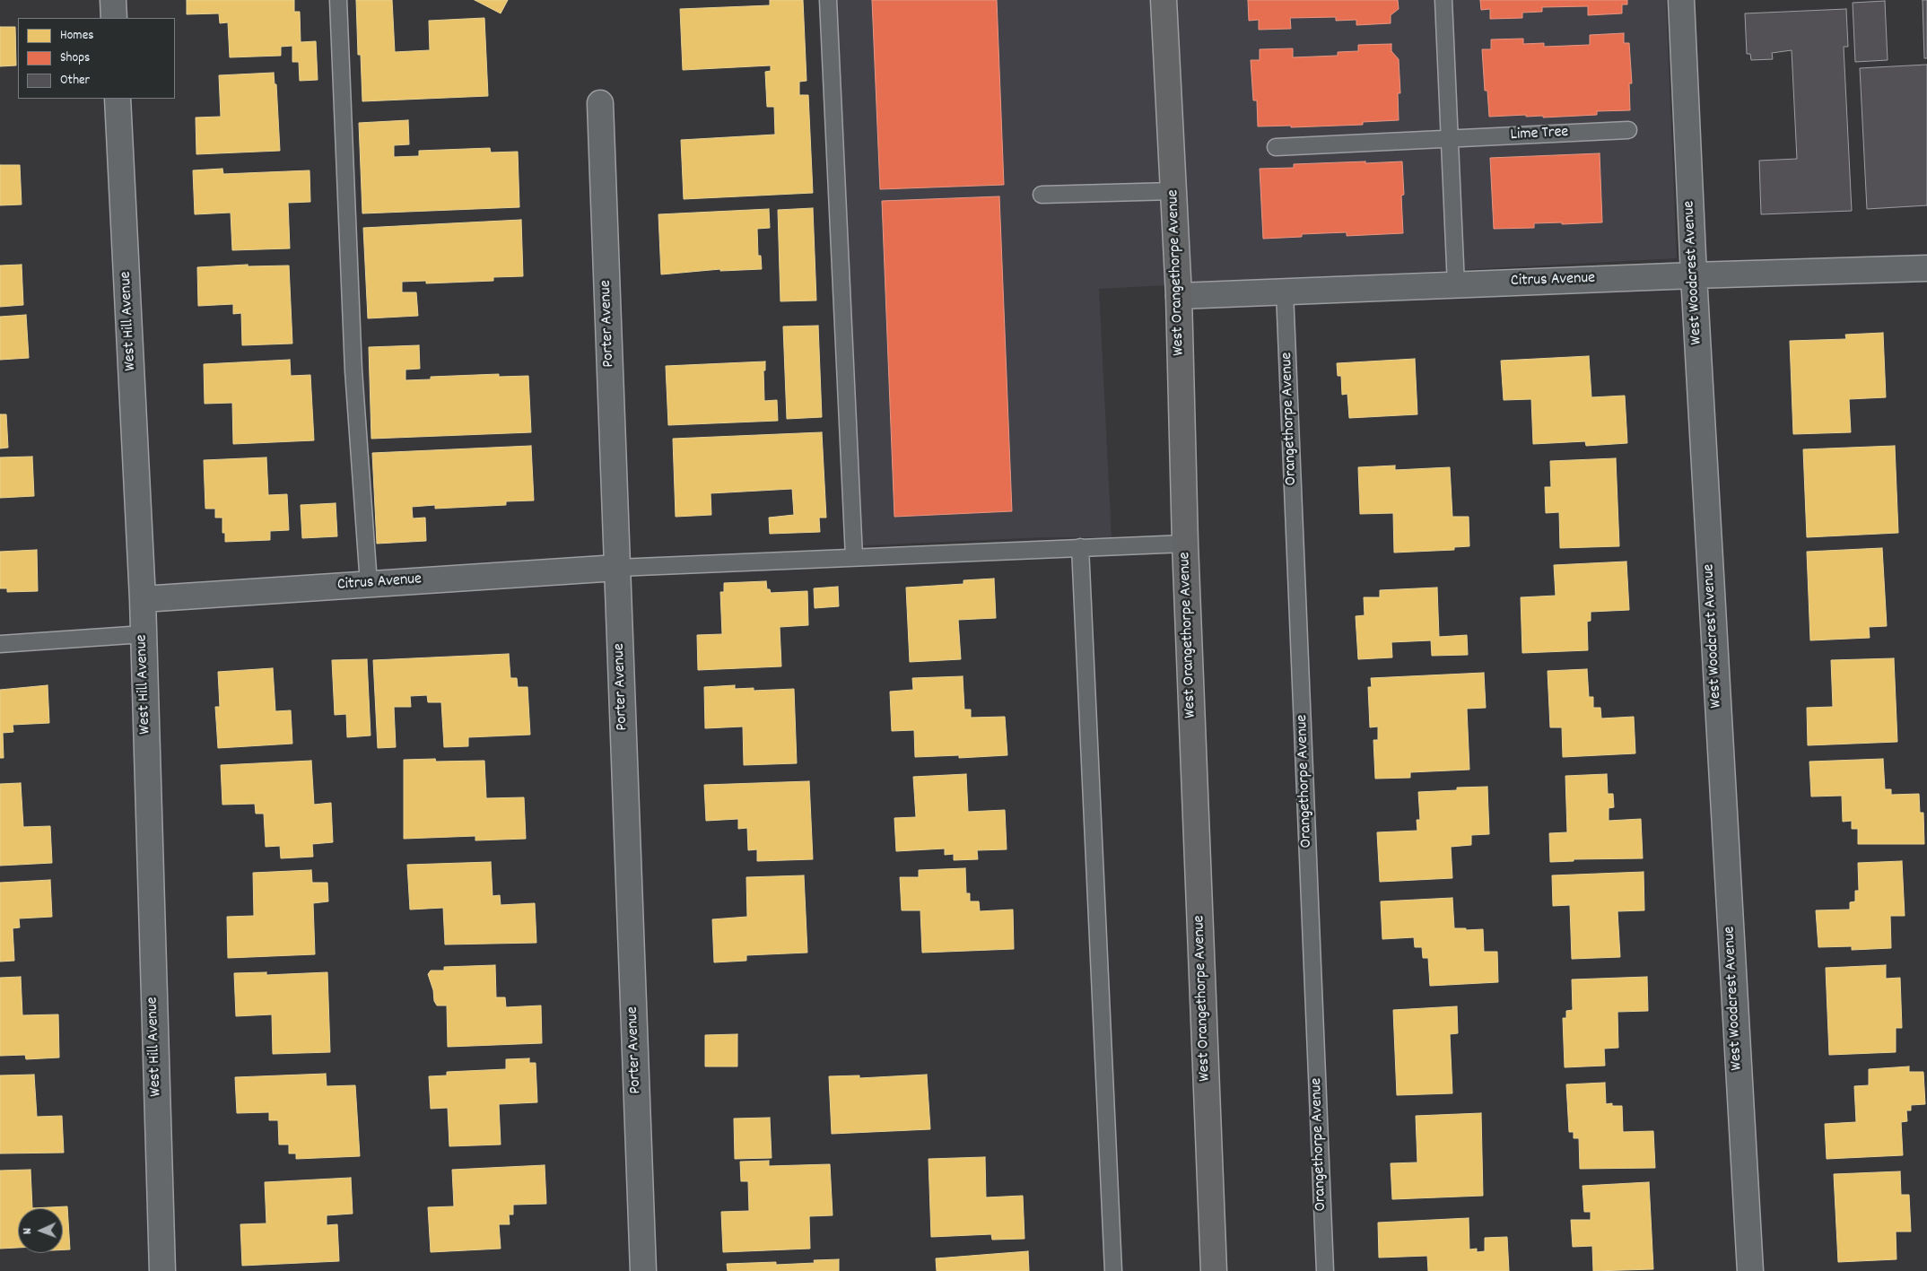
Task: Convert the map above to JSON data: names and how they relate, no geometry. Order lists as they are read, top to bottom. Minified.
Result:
{"streets":{"main road":["West Orangethorpe Avenue"],"street":["West Woodcrest Avenue","Citrus Avenue","West Hill Avenue","Porter Avenue"],"lane":["Lime Tree","Orangethorpe Avenue"]},"crossings":[["West Orangethorpe Avenue","Citrus Avenue"],["West Woodcrest Avenue","Citrus Avenue"],["Citrus Avenue","West Hill Avenue"],["Citrus Avenue","Porter Avenue"],["Citrus Avenue","Orangethorpe Avenue"]],"legend":["Homes","Shops","Other"],"north":"left"}
